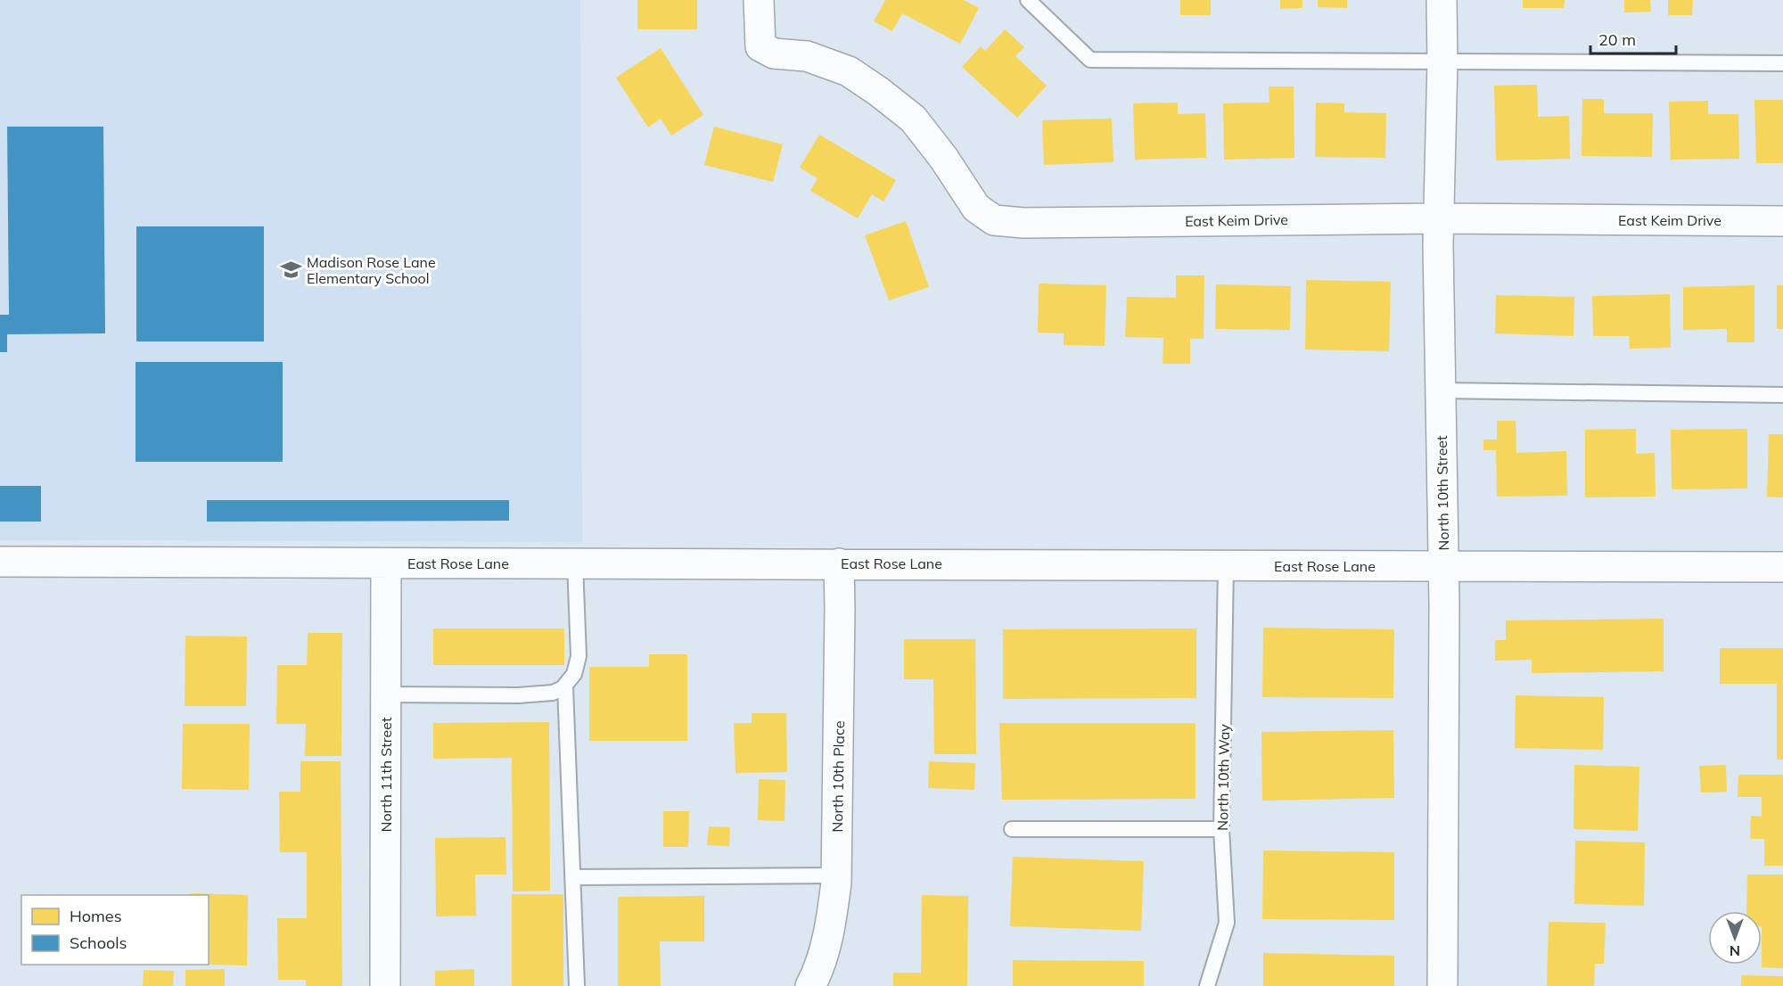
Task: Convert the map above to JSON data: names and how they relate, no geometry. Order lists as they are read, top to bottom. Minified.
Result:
{"streets":{"street":["East Keim Drive","North 10th Street","East Rose Lane","North 11th Street","North 10th Place"],"lane":["North 10th Way"]},"crossings":[["East Keim Drive","North 10th Street"],["North 10th Street","East Rose Lane"],["East Rose Lane","North 11th Street"],["East Rose Lane","North 10th Place"],["East Rose Lane","North 10th Way"]],"places":{"school or university":["Madison Rose Lane Elementary School"]},"legend":["Homes","Schools"],"scale_bar":"20 m","north":"bottom"}
